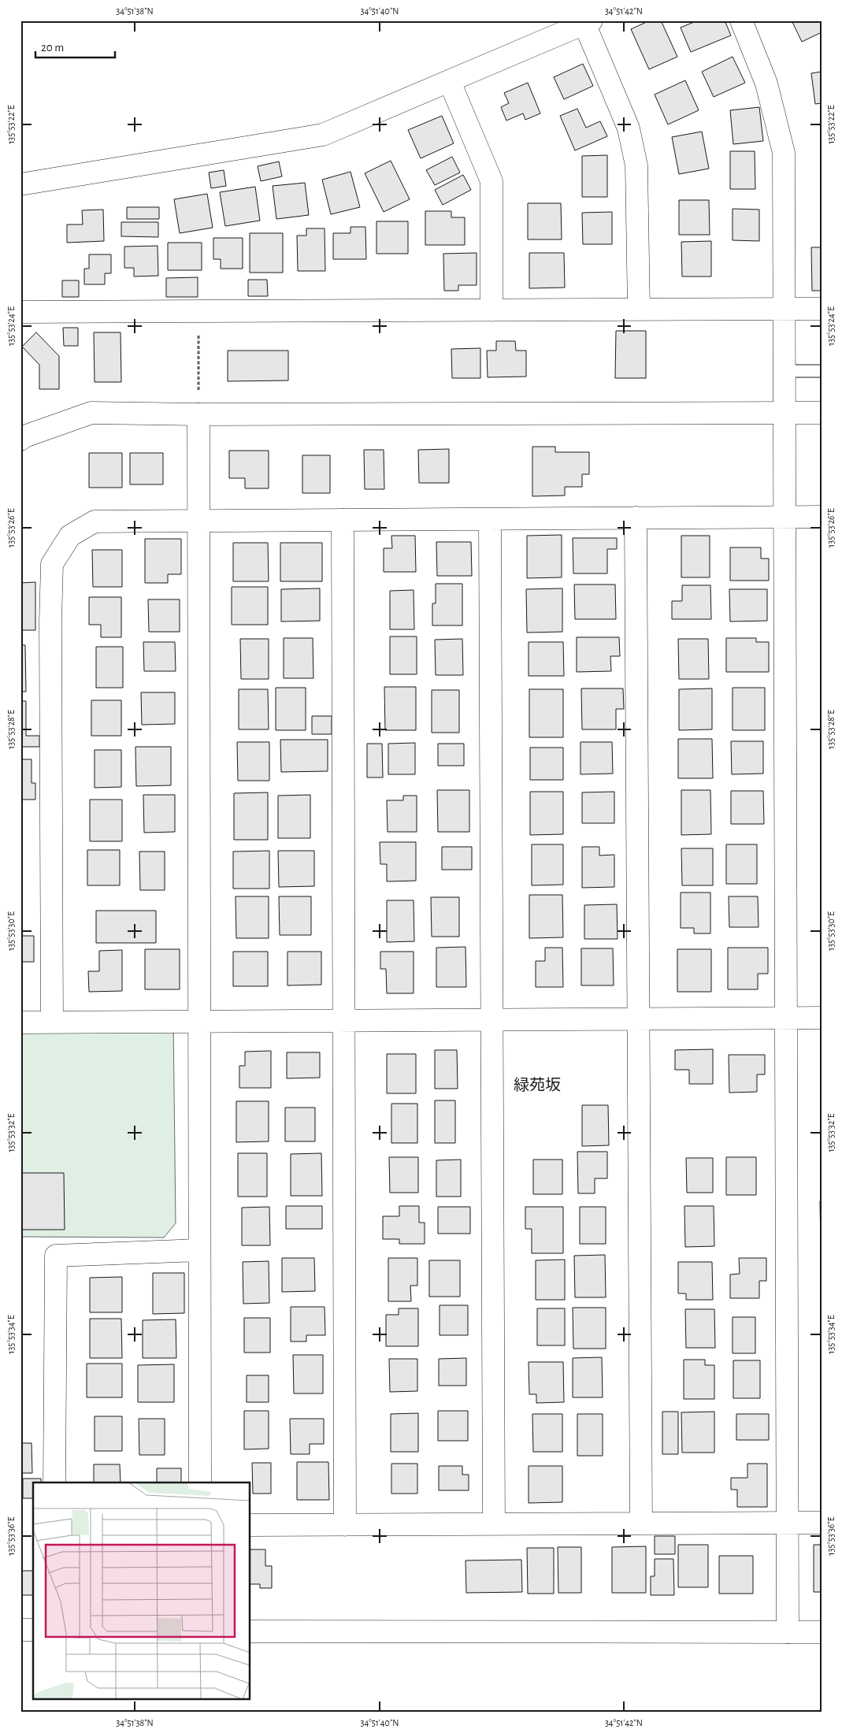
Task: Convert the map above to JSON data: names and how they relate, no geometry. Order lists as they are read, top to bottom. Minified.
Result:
{"districts":["緑苑坂"],"scale_bar":"20 m","coordinates":["34°51'38\"N","34°51'40\"N","34°51'42\"N","135°53'22\"E","135°53'24\"E","135°53'26\"E","135°53'28\"E","135°53'30\"E","135°53'32\"E","135°53'34\"E","135°53'36\"E"]}
